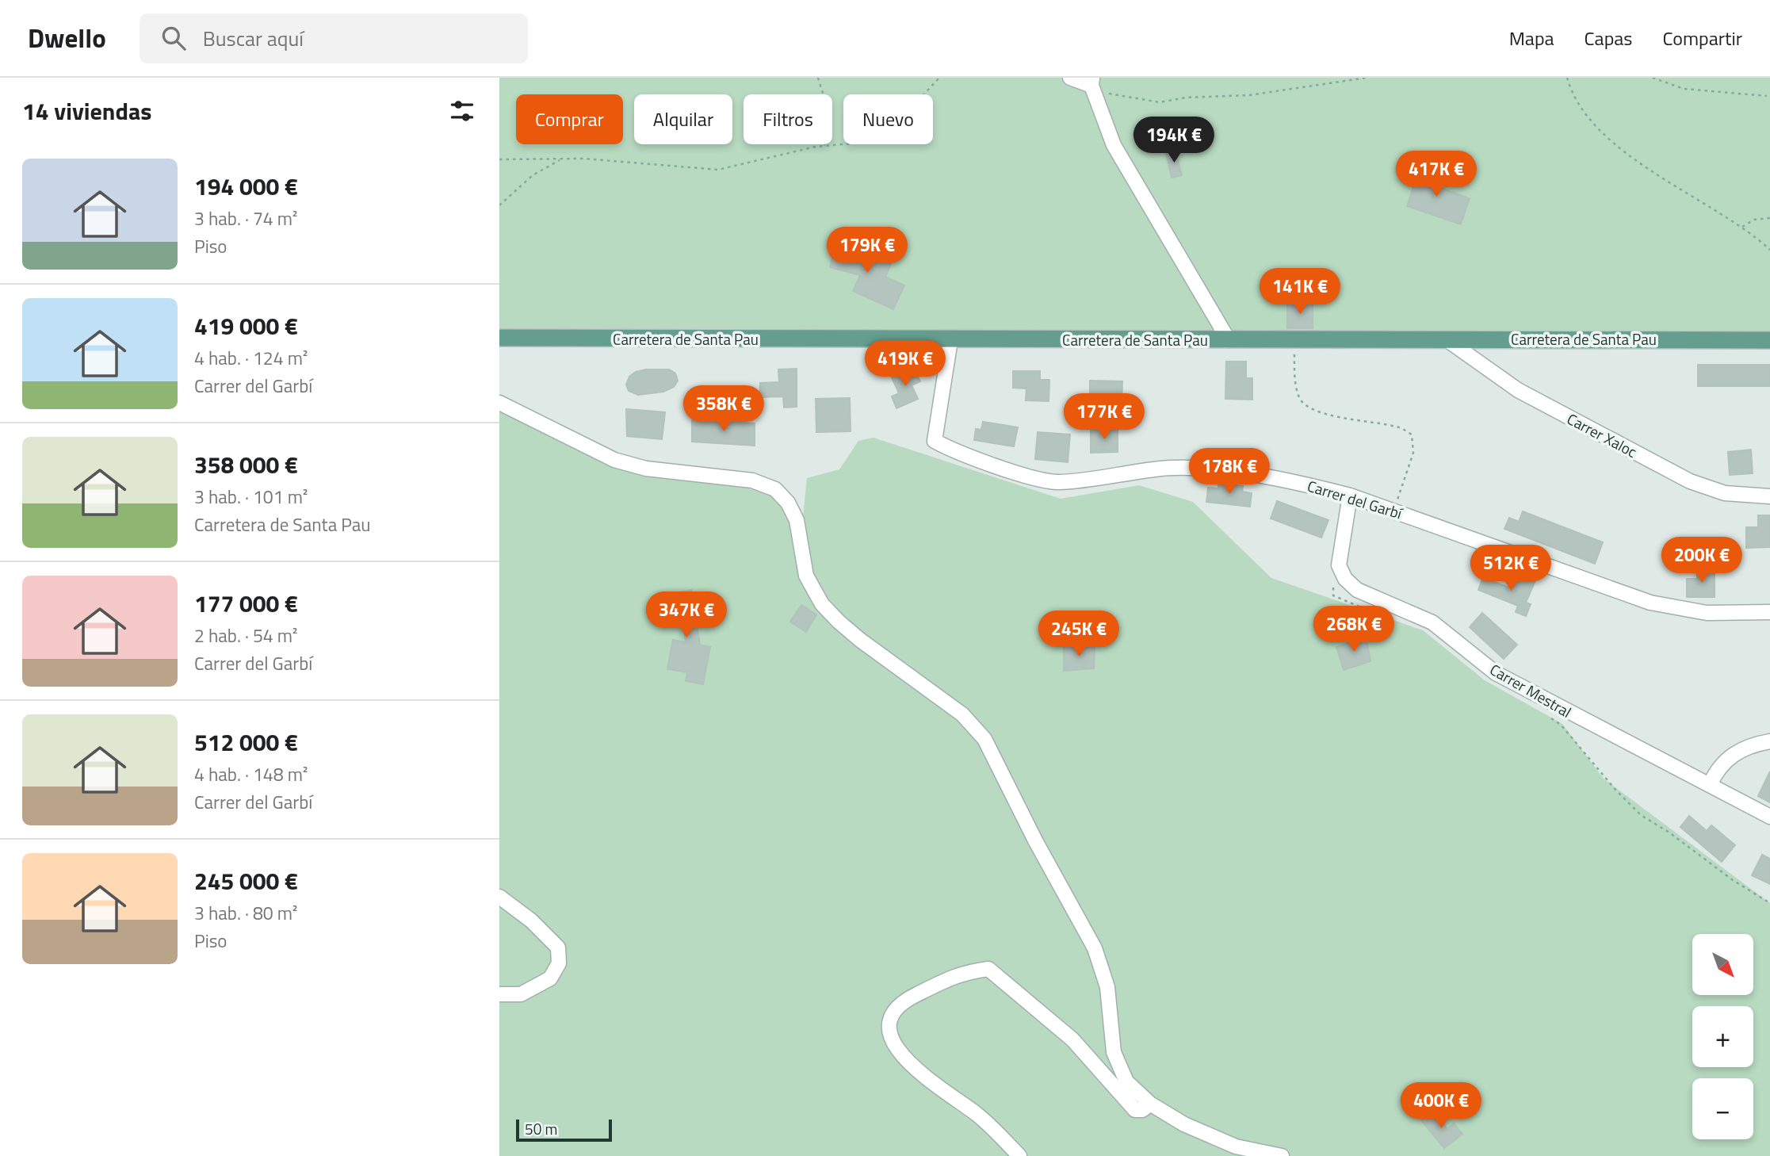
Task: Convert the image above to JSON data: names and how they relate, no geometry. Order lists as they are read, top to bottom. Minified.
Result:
{"streets":{"main road":["Carretera de Santa Pau"],"street":["Carrer Xaloc","Carrer del Garbí","Carrer Mestral"]},"crossings":[["Carretera de Santa Pau","Carrer Xaloc"],["Carretera de Santa Pau","Carrer del Garbí"]],"scale_bar":"50 m","north":"bottom right","page":{"header":"Dwello","search":"Buscar aquí","nav":["Mapa","Capas","Compartir"],"heading":"14 viviendas","chip":["Comprar","Alquilar","Filtros","Nuevo"],"price":["194K €","417K €","179K €","141K €","419K €","358K €","177K €","178K €","200K €","512K €","347K €","268K €","245K €","400K €"],"list":[{"name":"194 000 €","note":"3 hab. · 74 m² · Piso"},{"name":"419 000 €","note":"4 hab. · 124 m² · Carrer del Garbí"},{"name":"358 000 €","note":"3 hab. · 101 m² · Carretera de Santa Pau"},{"name":"177 000 €","note":"2 hab. · 54 m² · Carrer del Garbí"},{"name":"512 000 €","note":"4 hab. · 148 m² · Carrer del Garbí"},{"name":"245 000 €","note":"3 hab. · 80 m² · Piso"}],"map_buttons":["+","−"],"scale":"50 m"}}
